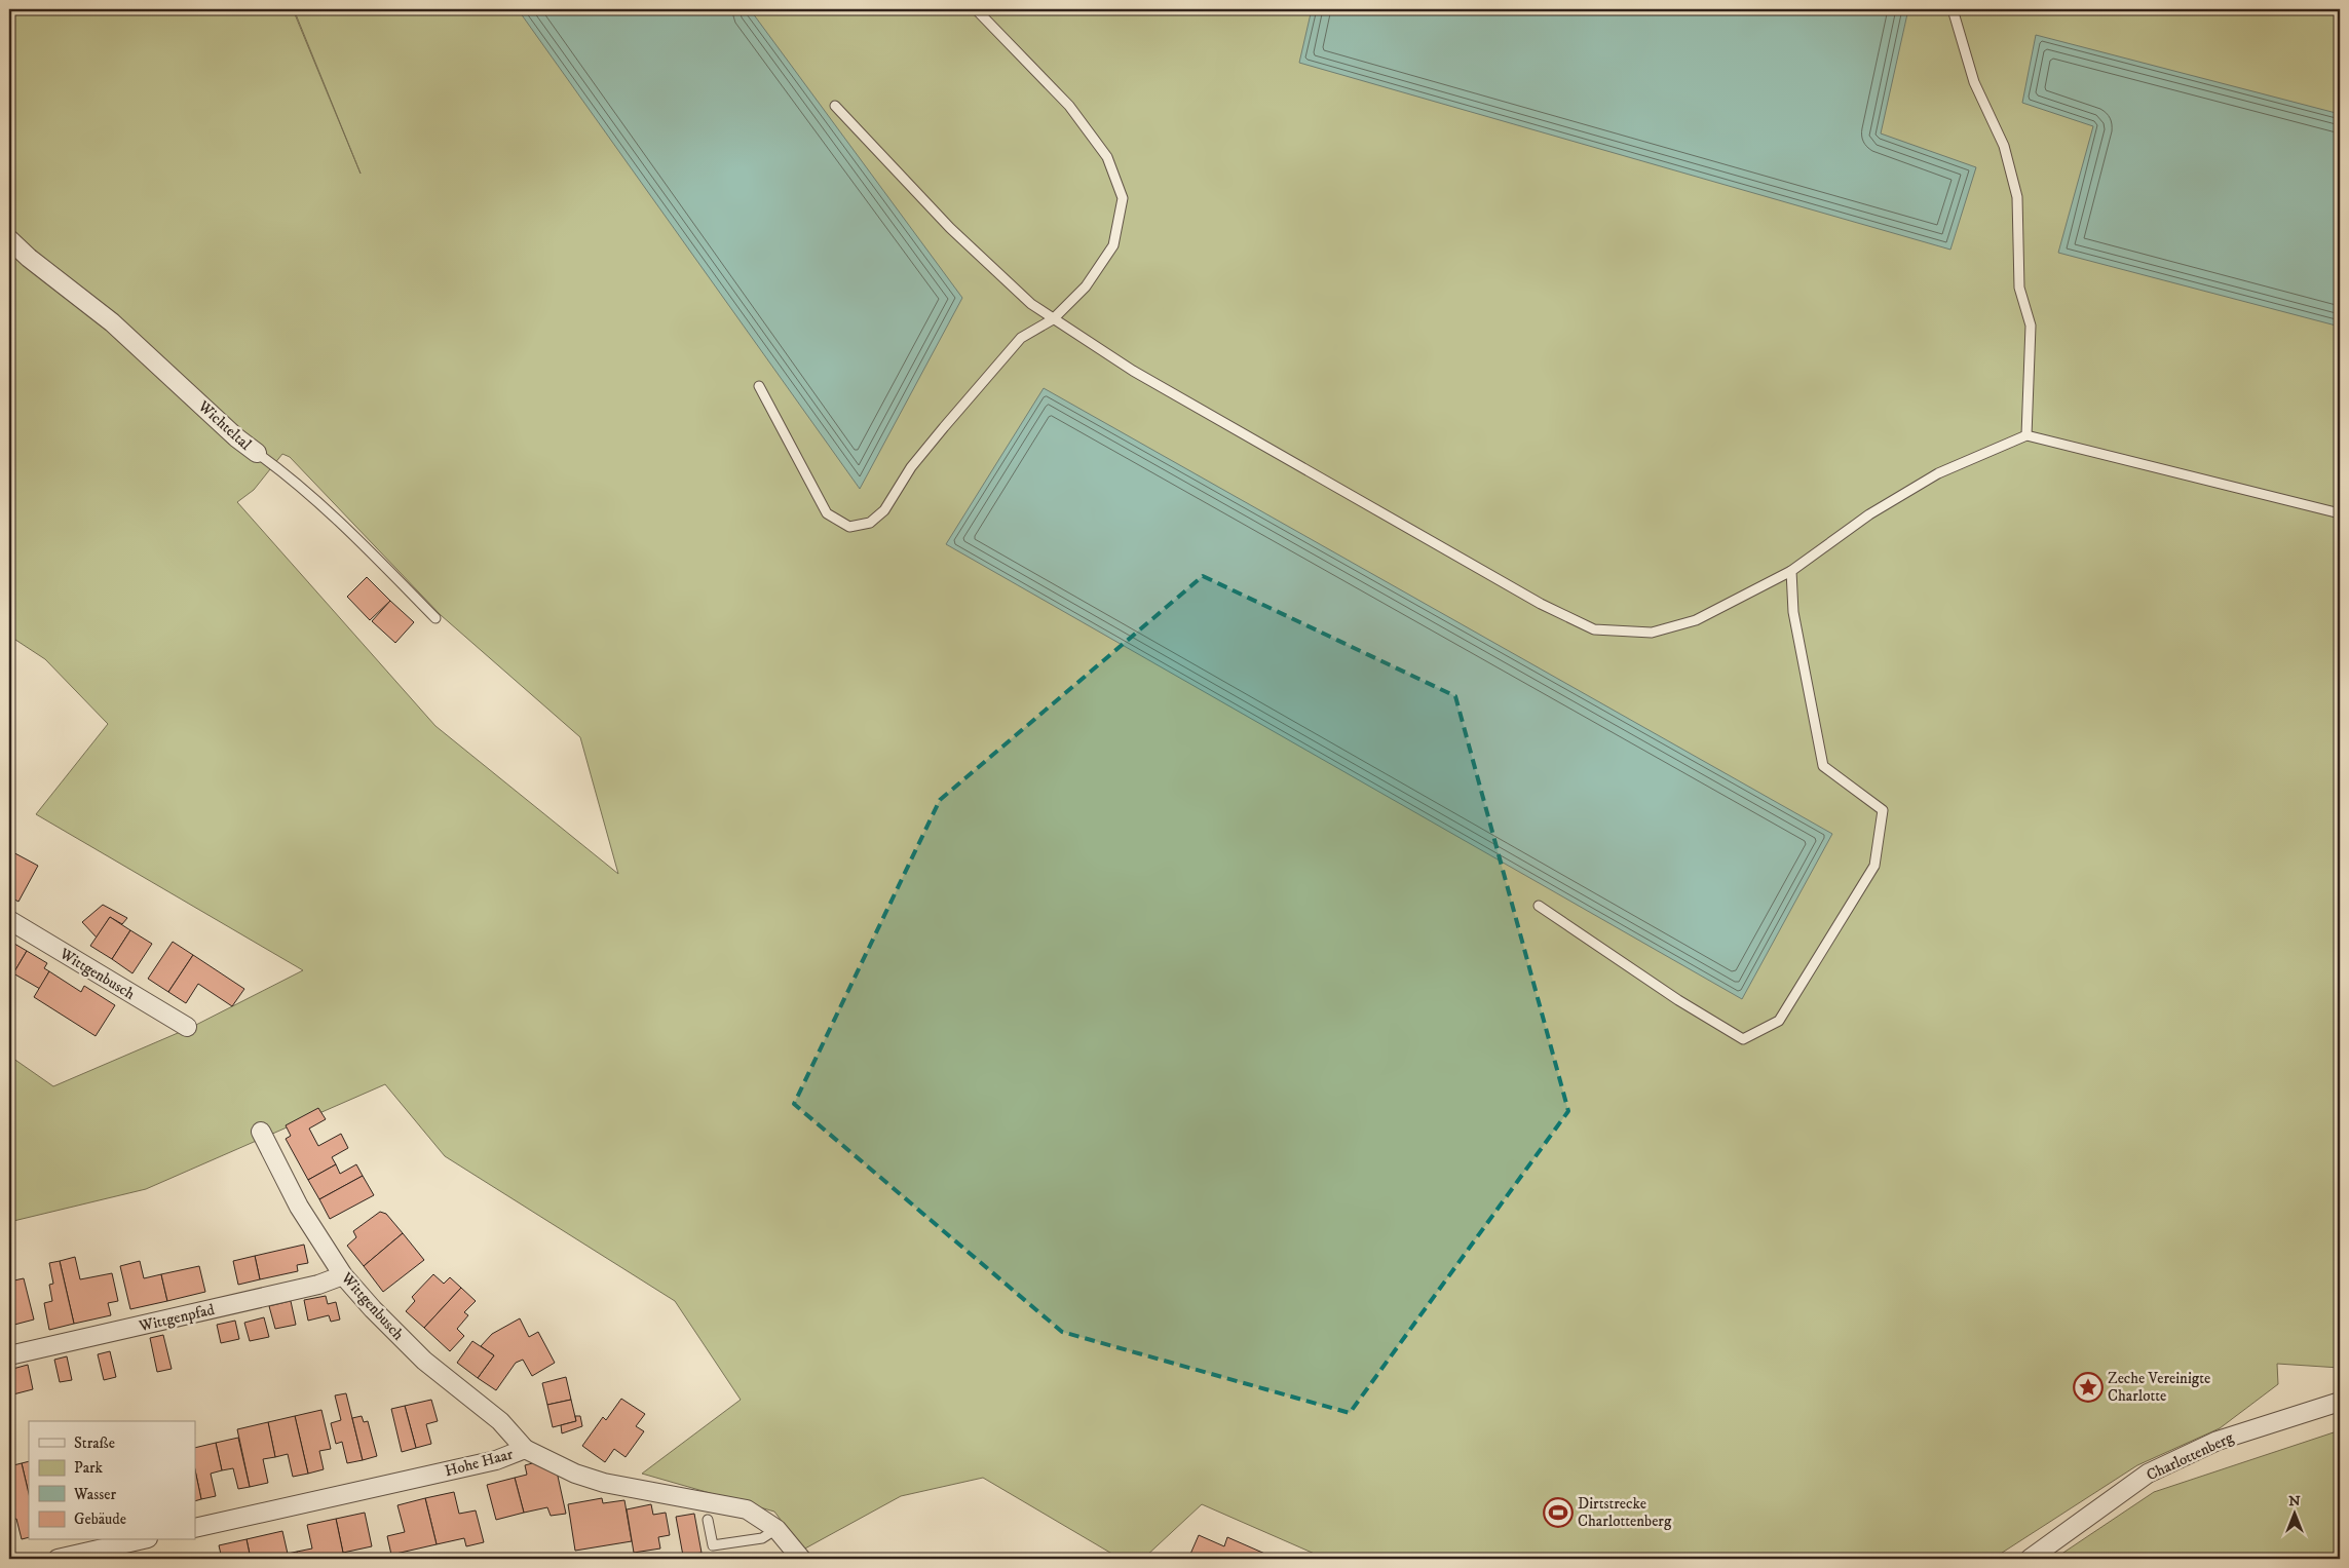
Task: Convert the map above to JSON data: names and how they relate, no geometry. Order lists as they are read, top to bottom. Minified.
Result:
{"streets":{"street":["Wichteltal","Wittgenbusch","Wittgenpfad","Charlottenberg","Hohe Haar"]},"crossings":[["Wittgenbusch","Wittgenpfad"],["Wittgenbusch","Hohe Haar"]],"places":{"place":["Zeche Vereinigte Charlotte"],"sports":["Dirtstrecke Charlottenberg"]},"legend":["Straße","Park","Wasser","Gebäude"],"north":"top"}
